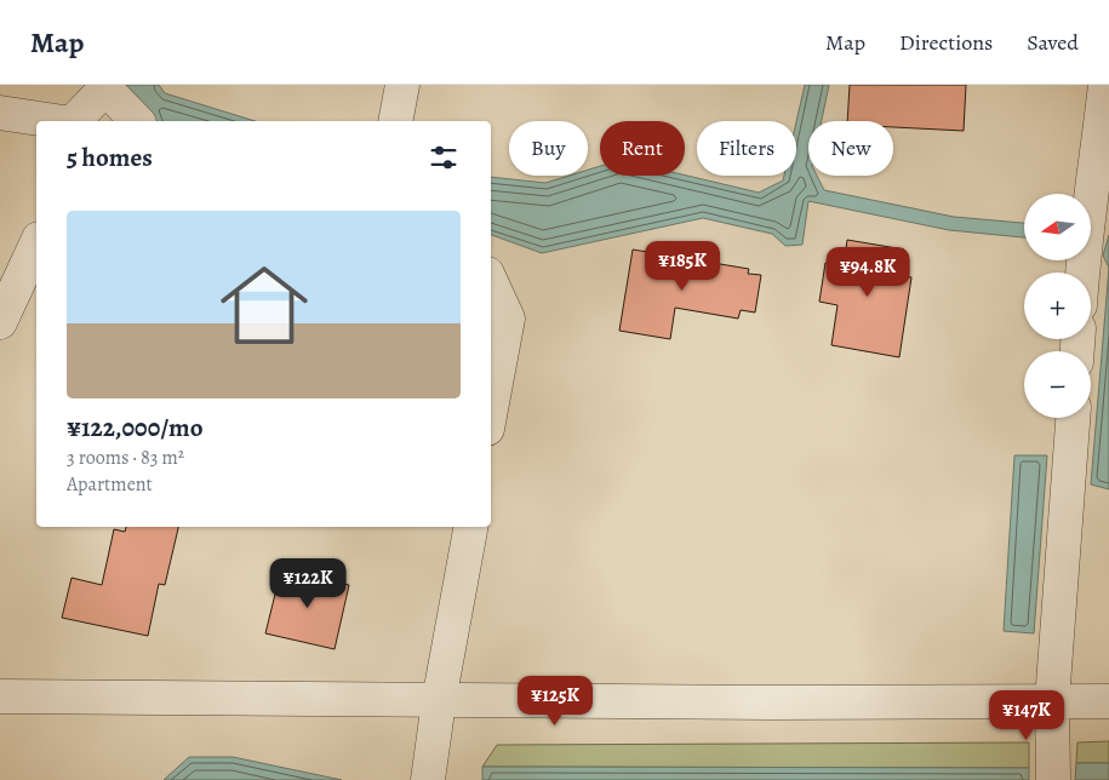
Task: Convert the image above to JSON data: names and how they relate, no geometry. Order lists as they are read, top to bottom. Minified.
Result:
{"north":"left","page":{"header":"Map","nav":["Map","Directions","Saved"],"chip":["Buy","Rent","Filters","New"],"heading":"5 homes","map_buttons":["+","−"],"list":[{"name":"¥122,000/mo","note":"3 rooms · 83 m² · Apartment"}],"price":["¥185K","¥94.8K","¥122K","¥125K","¥147K"]}}
